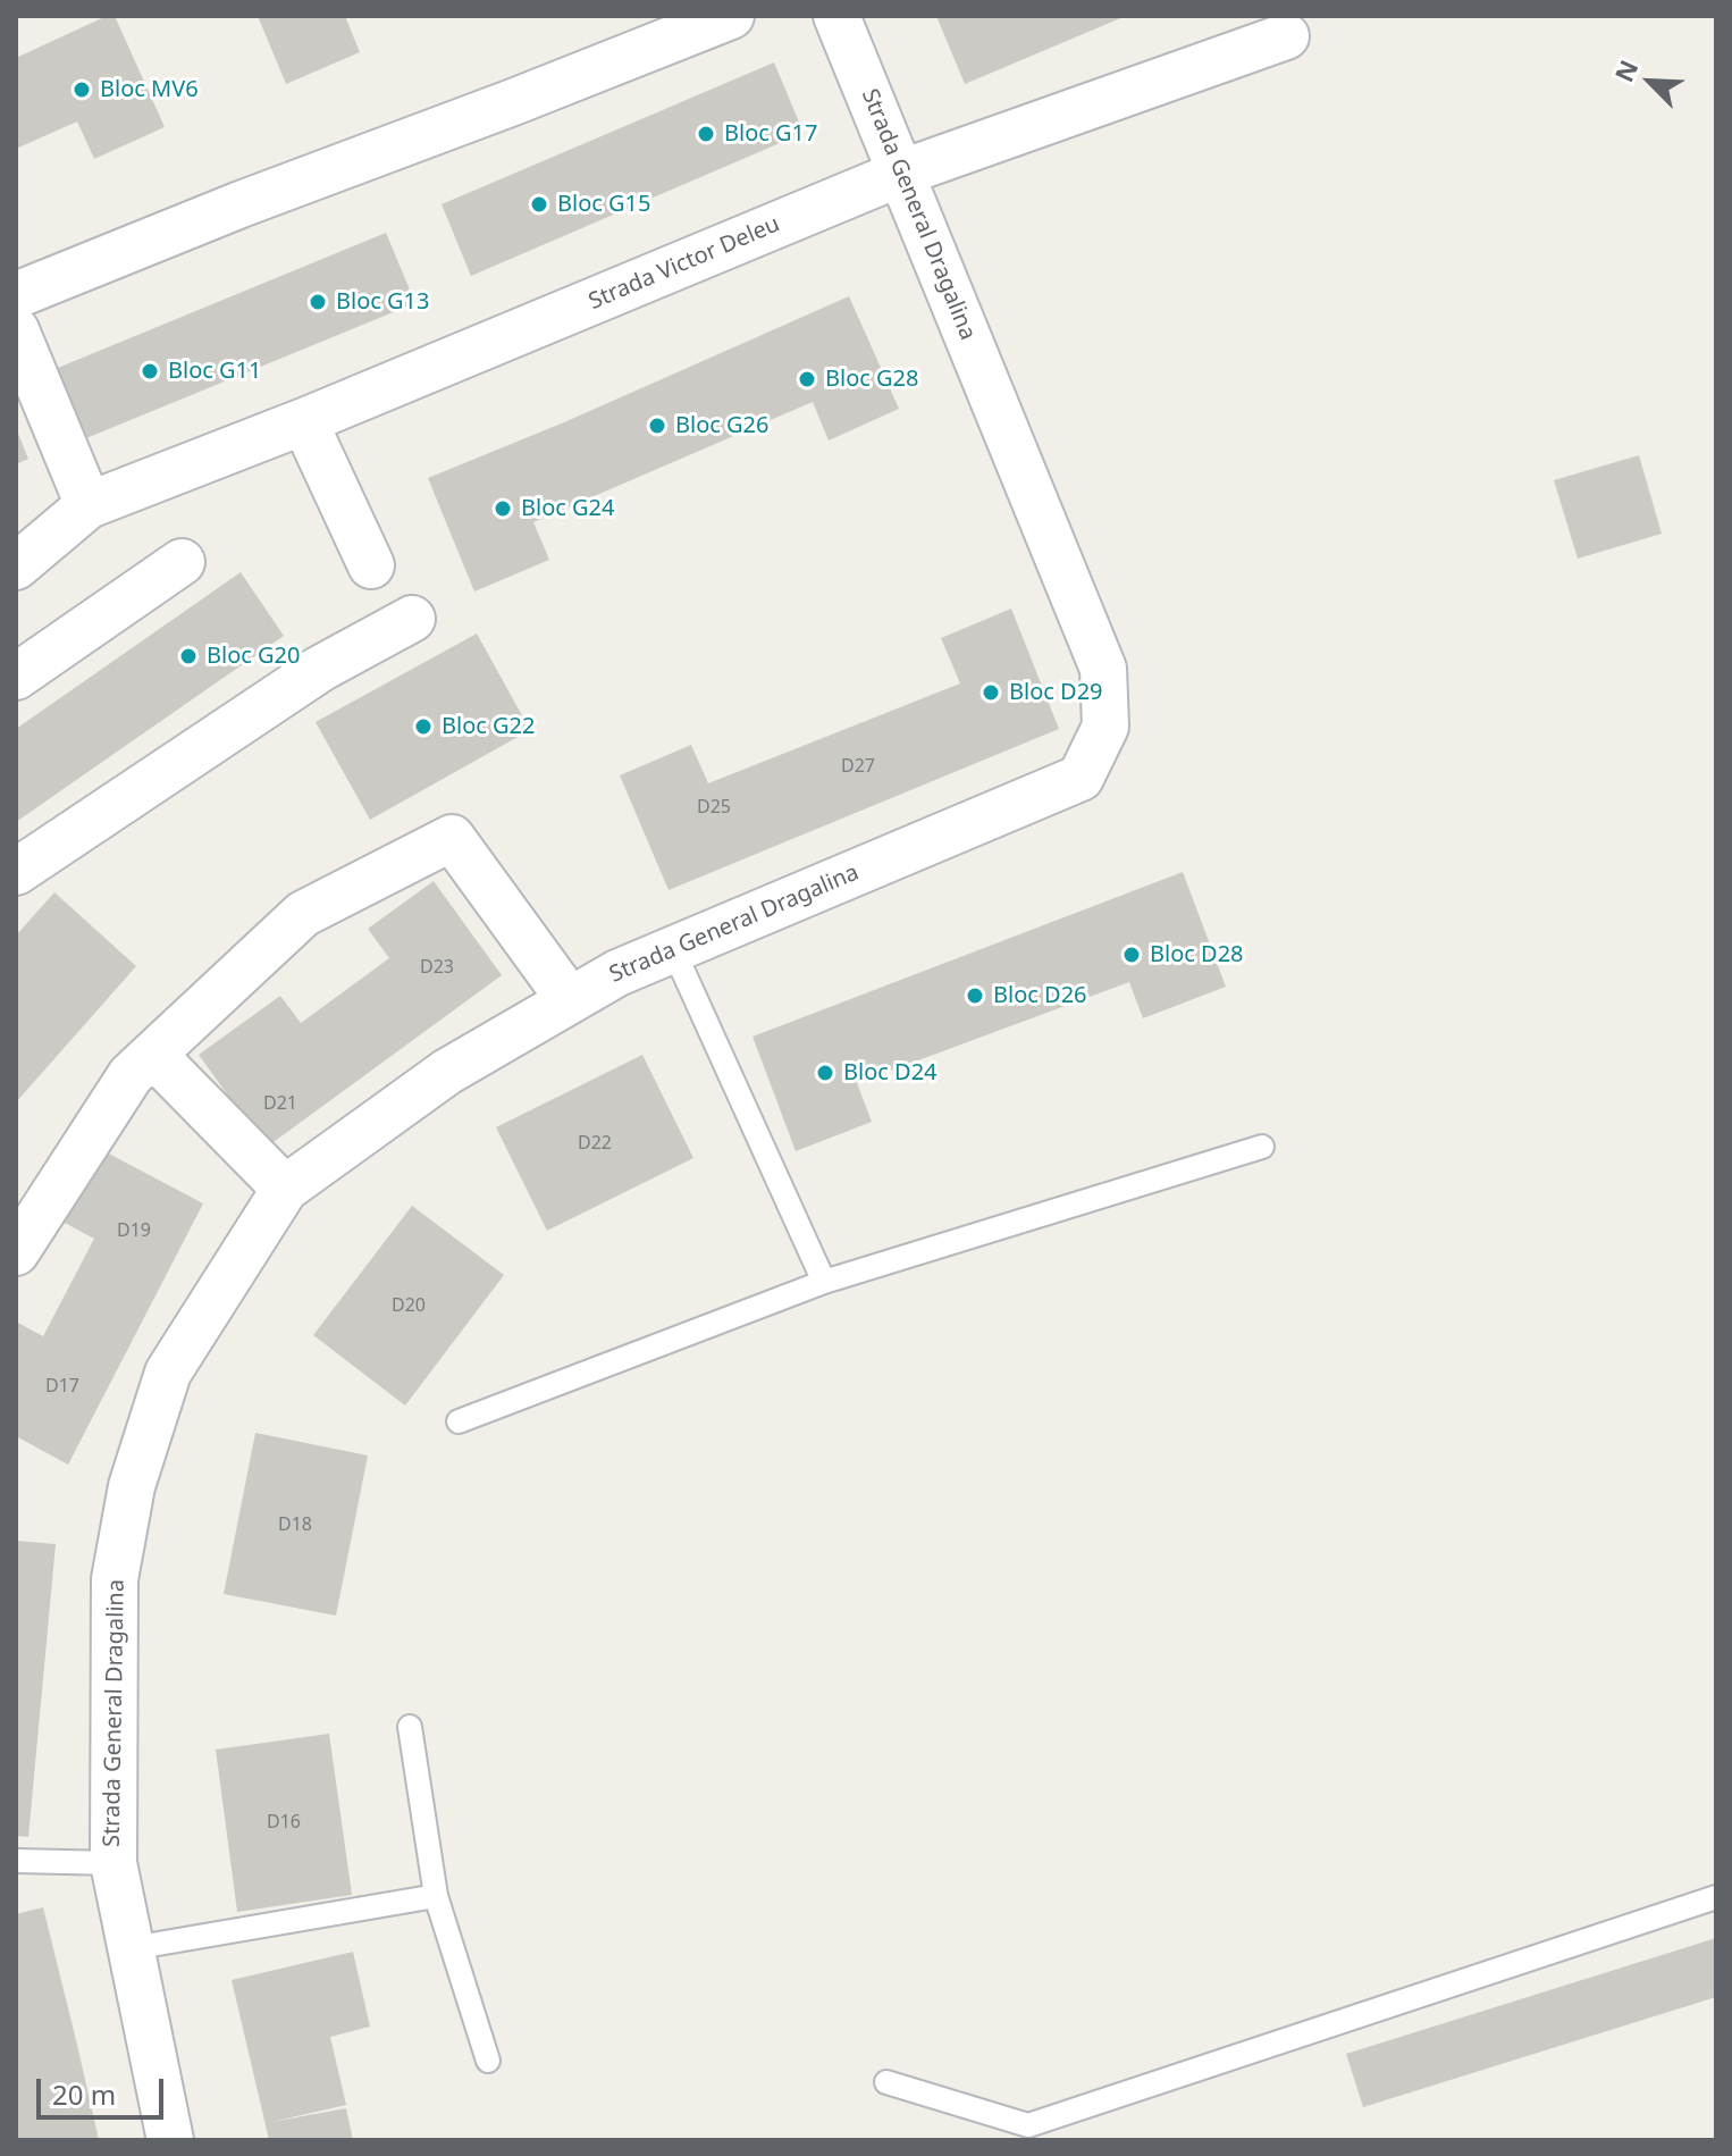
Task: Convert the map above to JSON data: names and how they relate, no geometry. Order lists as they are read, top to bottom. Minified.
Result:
{"streets":{"street":["Strada General Dragalina","Strada Victor Deleu"]},"crossings":[["Strada General Dragalina","Strada Victor Deleu"]],"places":["Bloc MV6","Bloc G17","Bloc G15","Bloc G13","Bloc G11","Bloc G28","Bloc G26","Bloc G24","Bloc G20","Bloc D29","Bloc G22","Bloc D28","Bloc D26","Bloc D24"],"house_numbers":["D27","D25","D23","D21","D22","D19","D20","D17","D18","D16"],"scale_bar":"20 m","north":"top left"}
